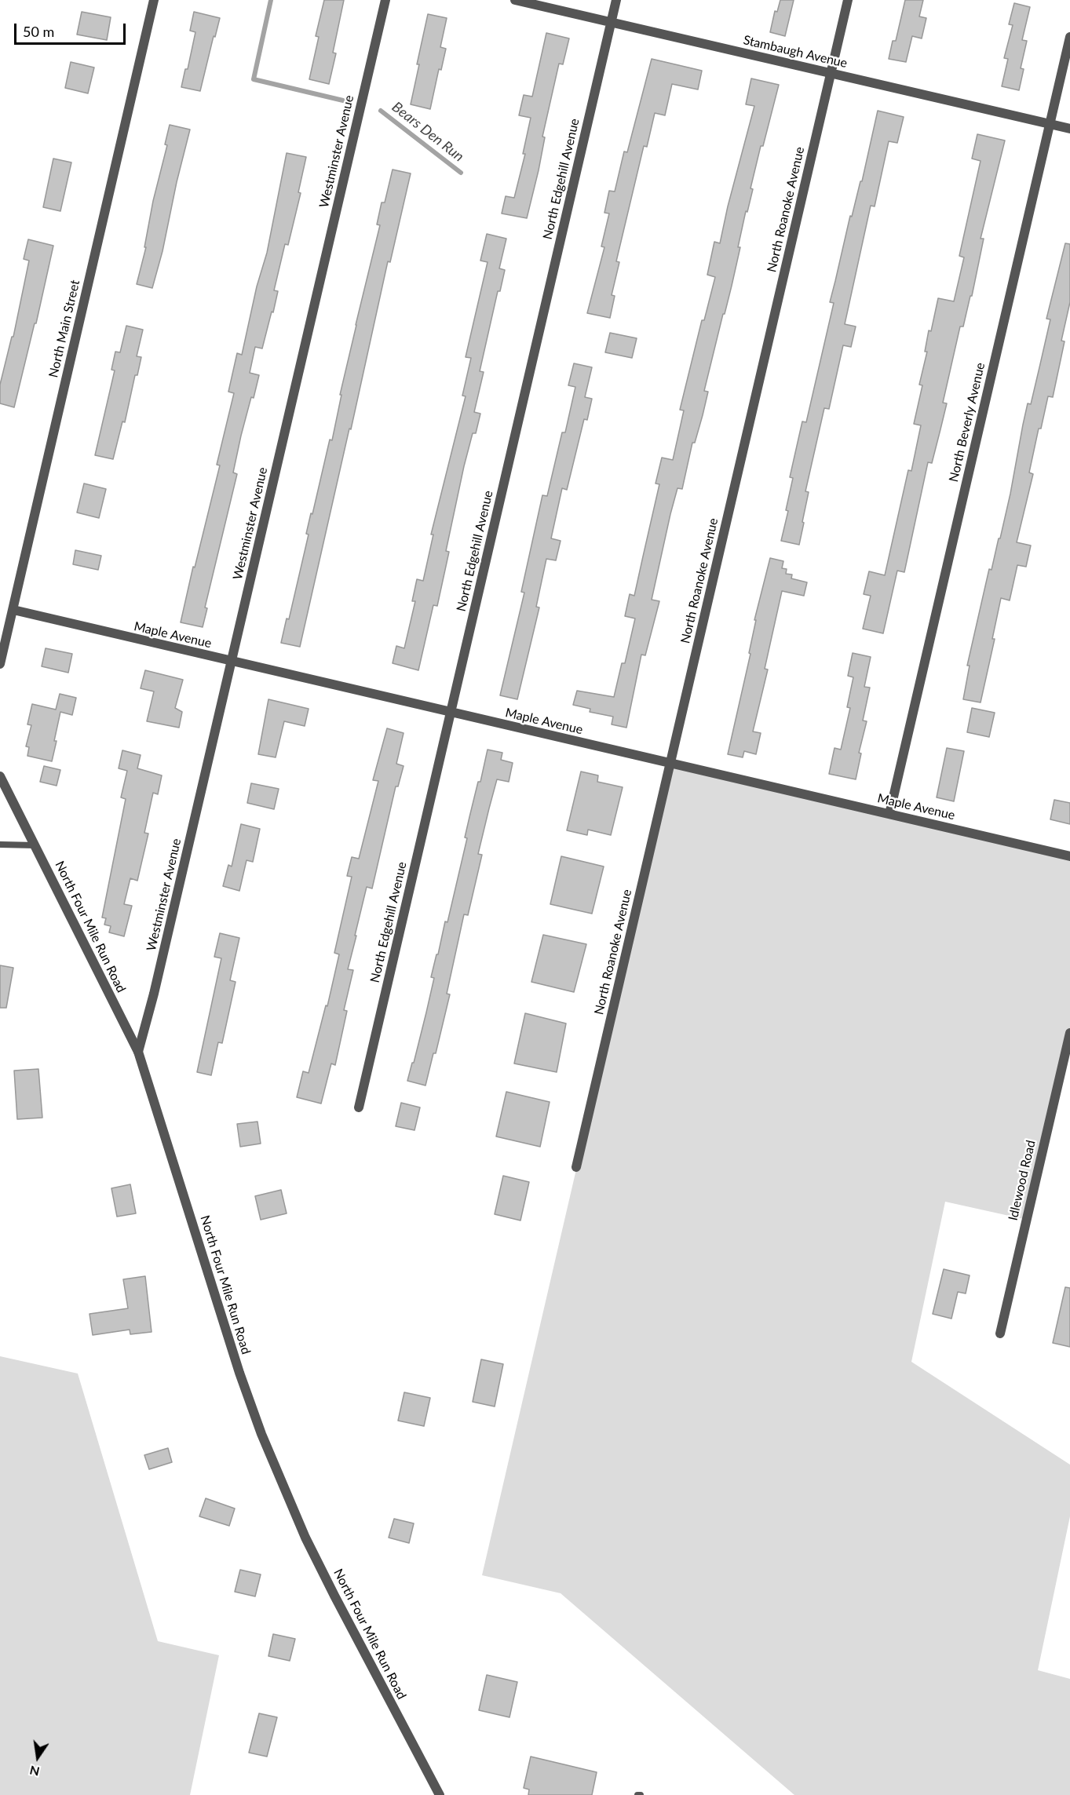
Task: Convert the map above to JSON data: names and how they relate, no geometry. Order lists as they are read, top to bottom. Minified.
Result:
{"streets":{"street":["Stambaugh Avenue","Westminster Avenue","North Edgehill Avenue","North Roanoke Avenue","North Main Street","North Beverly Avenue","Maple Avenue","North Four Mile Run Road","Idlewood Road"]},"crossings":[["Stambaugh Avenue","North Edgehill Avenue"],["Stambaugh Avenue","North Roanoke Avenue"],["Stambaugh Avenue","North Beverly Avenue"],["Westminster Avenue","Maple Avenue"],["Westminster Avenue","North Four Mile Run Road"],["North Edgehill Avenue","Maple Avenue"],["North Roanoke Avenue","Maple Avenue"],["North Main Street","Maple Avenue"],["North Beverly Avenue","Maple Avenue"]],"water":["Bears Den Run"],"scale_bar":"50 m","north":"bottom"}
